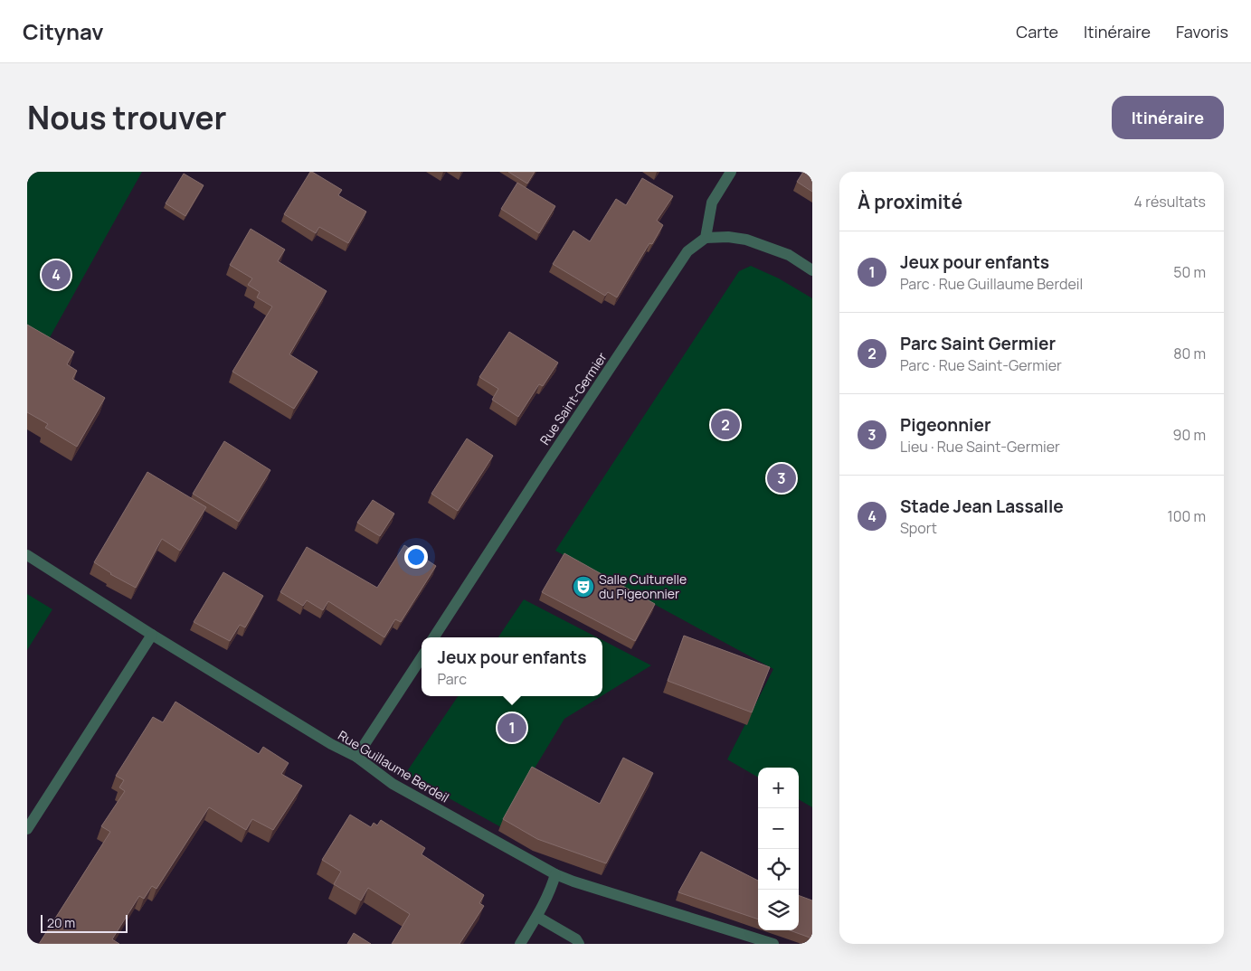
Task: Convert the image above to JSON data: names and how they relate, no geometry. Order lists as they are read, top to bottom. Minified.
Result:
{"streets":{"street":["Rue Saint-Germier","Rue Guillaume Berdeil"]},"places":{"theatre":["Salle Culturelle du Pigeonnier"]},"scale_bar":"20 m","page":{"header":"Citynav","nav":["Carte","Itinéraire","Favoris"],"title":"Nous trouver","buttons":"Itinéraire","heading":["À proximité","4 résultats"],"list":[{"mark":"1","name":"Jeux pour enfants","note":"Parc · Rue Guillaume Berdeil","value":"50 m"},{"mark":"2","name":"Parc Saint Germier","note":"Parc · Rue Saint-Germier","value":"80 m"},{"mark":"3","name":"Pigeonnier","note":"Lieu · Rue Saint-Germier","value":"90 m"},{"mark":"4","name":"Stade Jean Lassalle","note":"Sport","value":"100 m"}],"pins":["4","2","3","1"],"popup":["Jeux pour enfants","Parc"],"map_buttons":["+","−"],"scale":"20 m"}}
